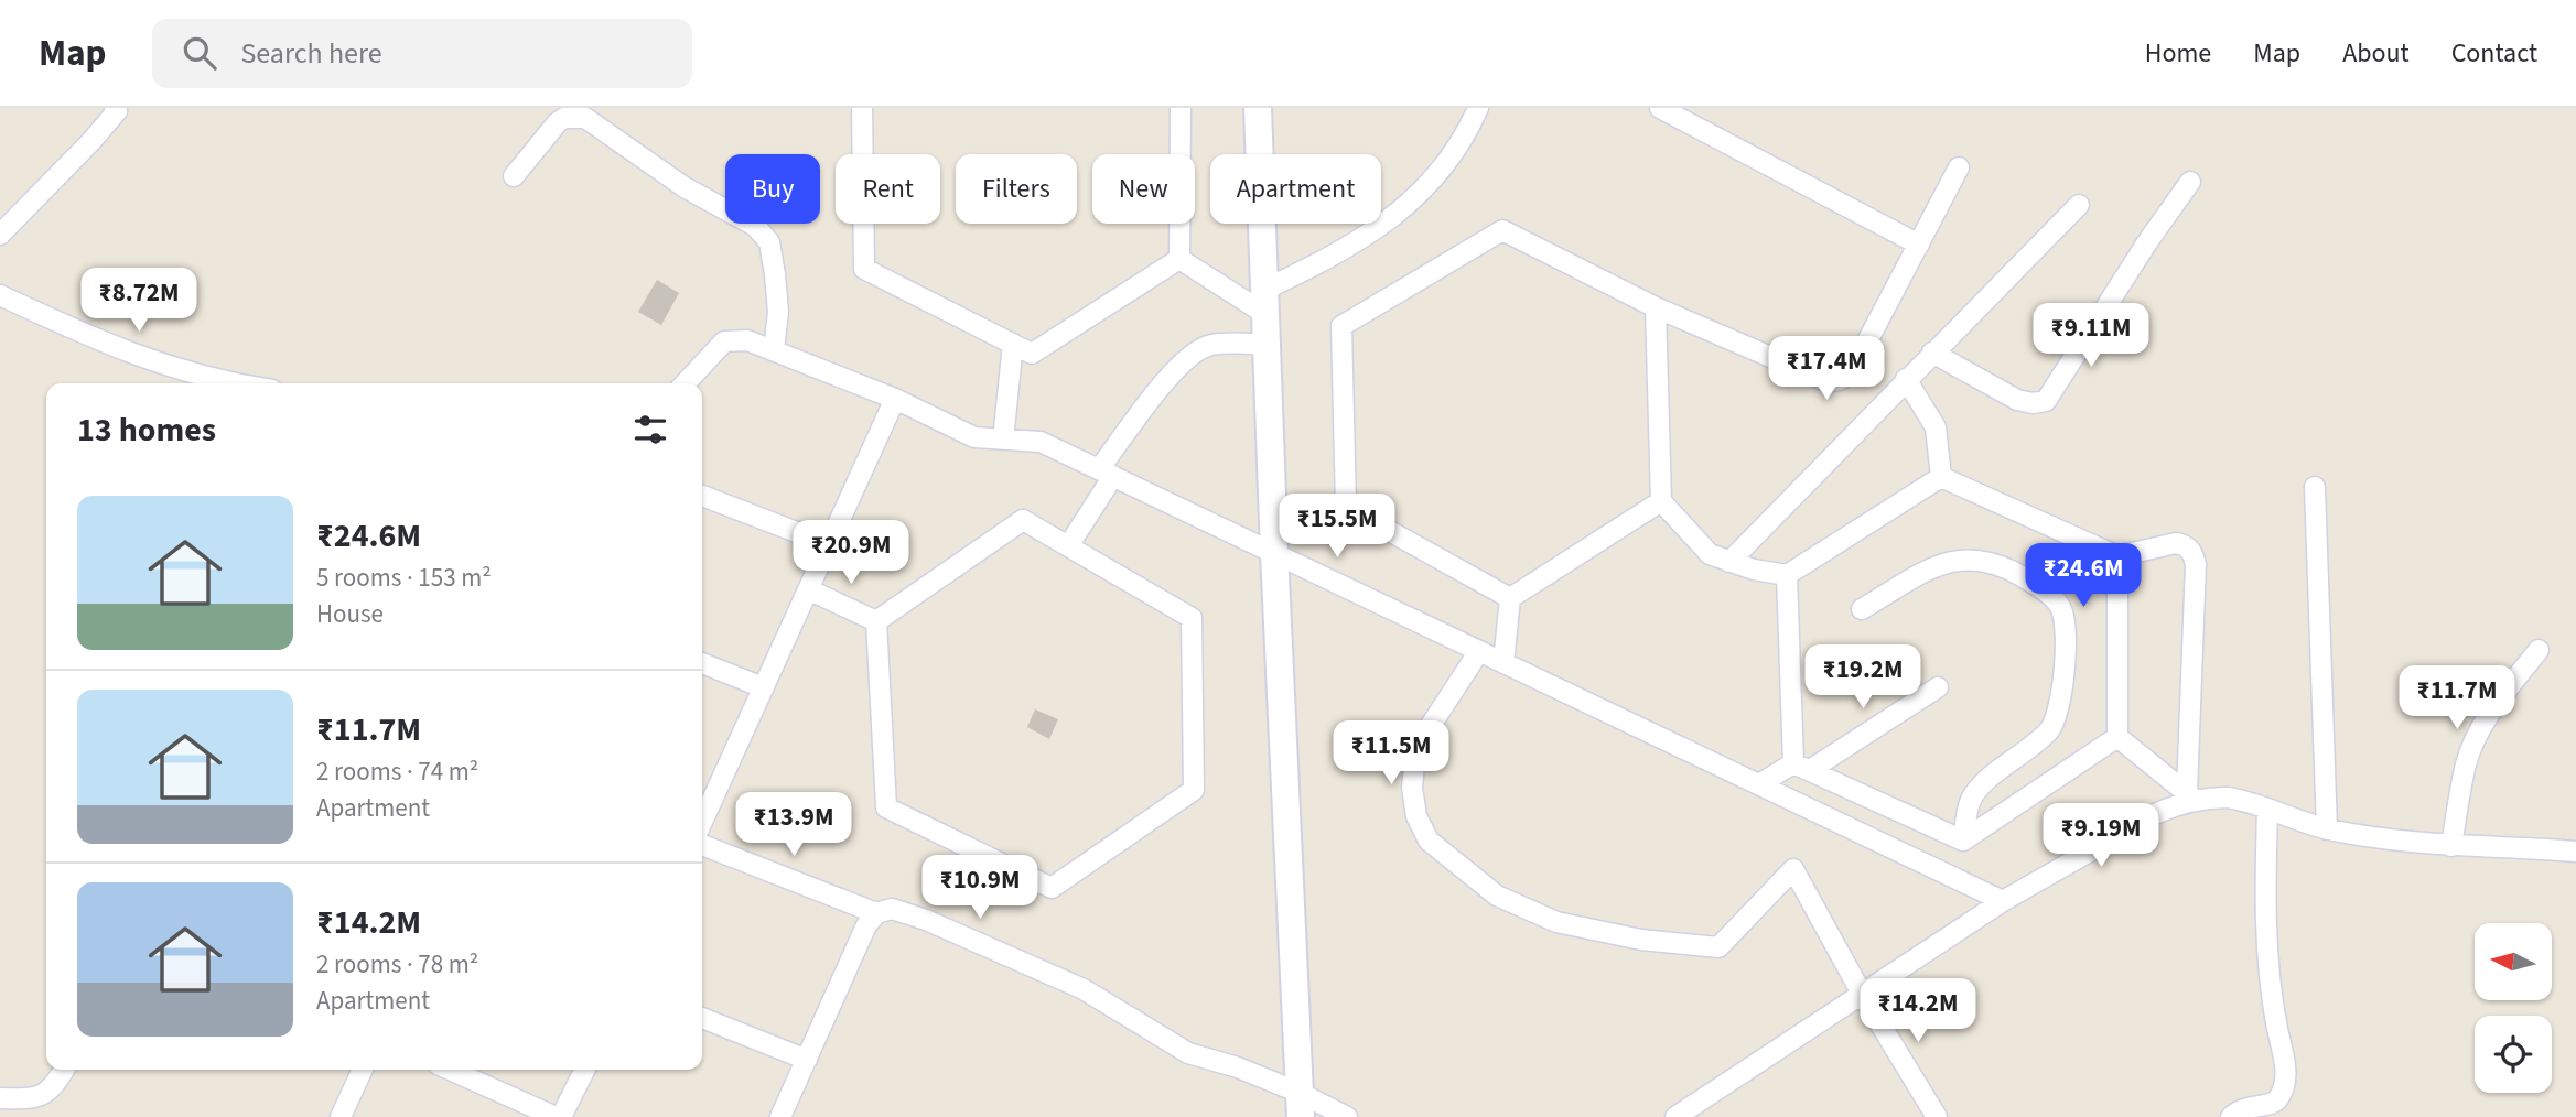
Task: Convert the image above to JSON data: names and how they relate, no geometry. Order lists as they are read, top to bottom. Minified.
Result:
{"north":"left","page":{"header":"Map","search":"Search here","nav":["Home","Map","About","Contact"],"chip":["Buy","Rent","Filters","New","Apartment"],"price":["₹8.72M","₹9.11M","₹17.4M","₹15.5M","₹20.9M","₹24.6M","₹19.2M","₹11.7M","₹11.5M","₹13.9M","₹9.19M","₹10.9M","₹14.2M"],"heading":"13 homes","list":[{"name":"₹24.6M","note":"5 rooms · 153 m² · House"},{"name":"₹11.7M","note":"2 rooms · 74 m² · Apartment"},{"name":"₹14.2M","note":"2 rooms · 78 m² · Apartment"}]}}
